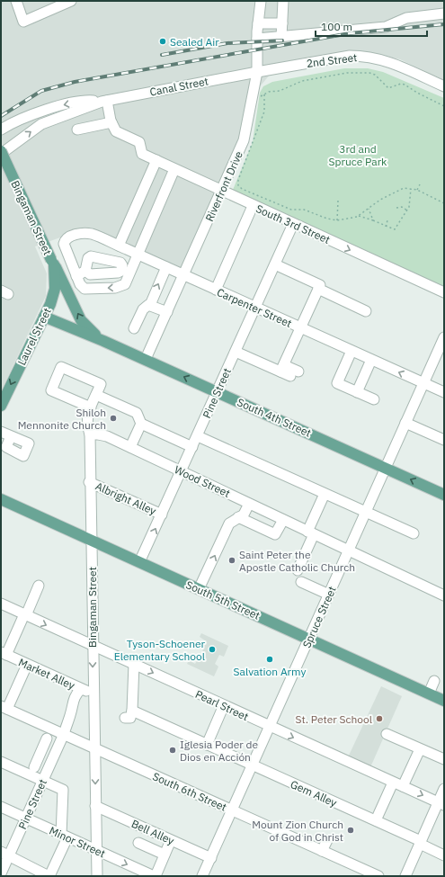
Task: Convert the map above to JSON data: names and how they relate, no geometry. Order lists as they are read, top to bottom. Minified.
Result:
{"streets":{"main road":["Bingaman Street","Laurel Street","South 4th Street","South 5th Street"],"street":["2nd Street","Canal Street","Riverfront Drive","South 3rd Street","Carpenter Street","Pine Street","Wood Street","Albright Alley","Spruce Street","Market Alley","Pearl Street","South 6th Street","Gem Alley","Bell Alley","Minor Street"]},"crossings":[["2nd Street","Canal Street"],["2nd Street","Riverfront Drive"],["Canal Street","Riverfront Drive"],["Riverfront Drive","South 3rd Street"],["Riverfront Drive","Carpenter Street"],["Riverfront Drive","South 4th Street"],["Bingaman Street","Laurel Street"],["Bingaman Street","South 4th Street"],["Bingaman Street","Wood Street"],["Bingaman Street","Albright Alley"],["Bingaman Street","South 5th Street"],["Bingaman Street","Market Alley"],["Bingaman Street","Pearl Street"],["Bingaman Street","South 6th Street"],["Bingaman Street","Bell Alley"],["Bingaman Street","Minor Street"],["South 3rd Street","Pine Street"],["Carpenter Street","Pine Street"],["Carpenter Street","Spruce Street"],["Laurel Street","South 4th Street"],["Pine Street","South 4th Street"],["Pine Street","Wood Street"],["Pine Street","Albright Alley"],["Pine Street","South 5th Street"],["Pine Street","Market Alley"],["Pine Street","South 6th Street"],["Pine Street","Minor Street"],["South 4th Street","Spruce Street"],["Wood Street","Spruce Street"],["South 5th Street","Spruce Street"],["Spruce Street","Pearl Street"],["Spruce Street","South 6th Street"],["Spruce Street","Gem Alley"],["Spruce Street","Bell Alley"]],"one_way":["Laurel Street","South 4th Street","Pearl Street"],"parks":["3rd and Spruce Park"],"places":["Sealed Air","Shiloh Mennonite Church","Saint Peter the Apostle Catholic Church","Tyson-Schoener Elementary School","Salvation Army","St. Peter School","Iglesia Poder de Dios en Acción","Mount Zion Church of God in Christ"],"scale_bar":"100 m"}
